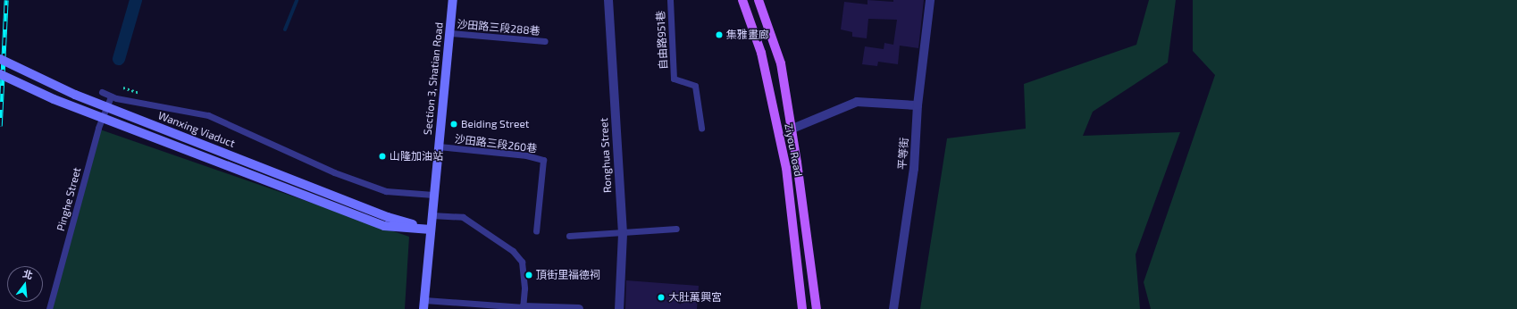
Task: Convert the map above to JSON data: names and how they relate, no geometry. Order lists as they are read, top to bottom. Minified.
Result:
{"streets":{"main road":["Ziyou Road"],"street":["Section 3, Shatian Road","Wanxing Viaduct","平等街","Ronghua Street"],"lane":["沙田路三段288巷","自由路951巷","沙田路三段260巷","Pinghe Street"]},"crossings":[["沙田路三段288巷","Section 3, Shatian Road"],["Section 3, Shatian Road","Wanxing Viaduct"],["Section 3, Shatian Road","沙田路三段260巷"]],"places":["集雅畫廊","Beiding Street","山隆加油站","頂街里福德祠","大肚萬興宮"],"north":"top"}
